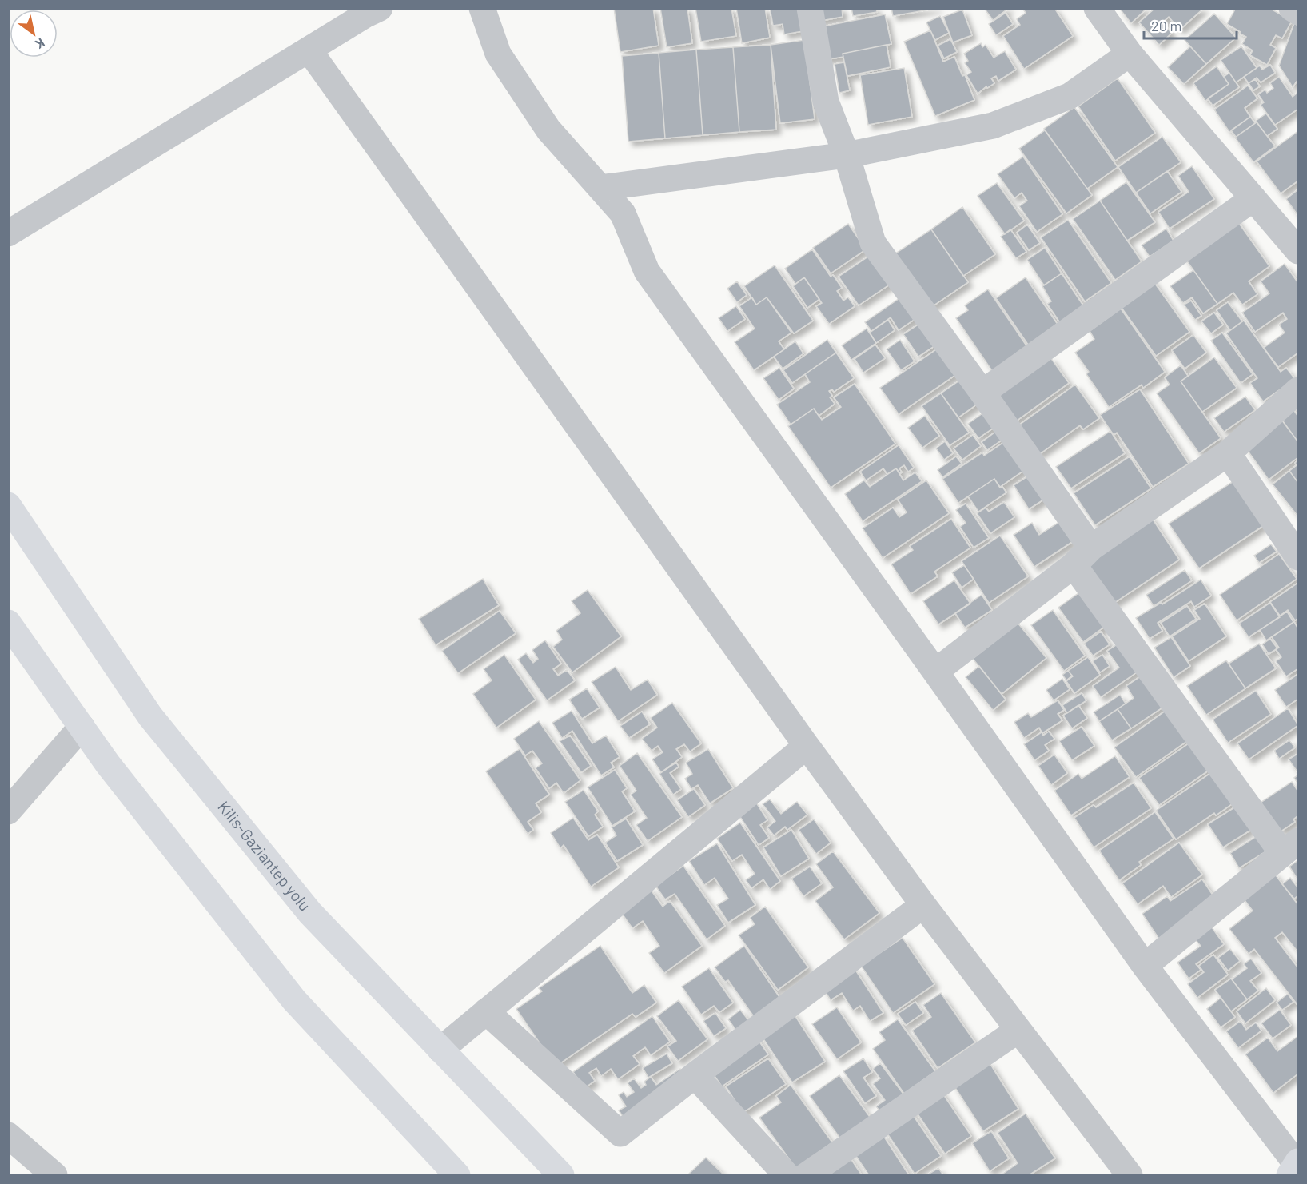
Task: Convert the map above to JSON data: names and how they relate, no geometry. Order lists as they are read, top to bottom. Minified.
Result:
{"streets":{"highway":["Kilis-Gaziantep yolu"]},"scale_bar":"20 m","north":"bottom right"}
